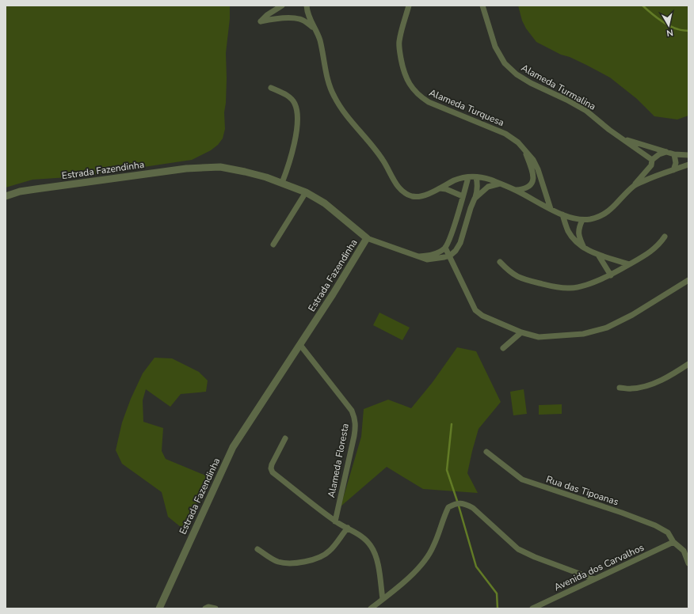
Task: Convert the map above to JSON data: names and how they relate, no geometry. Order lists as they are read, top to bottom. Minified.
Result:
{"streets":{"street":["Alameda Turmalina","Alameda Turquesa","Estrada Fazendinha","Alameda Floresta","Rua das Tipoanas","Avenida dos Carvalhos"]},"crossings":[["Estrada Fazendinha","Alameda Floresta"],["Rua das Tipoanas","Avenida dos Carvalhos"]],"north":"bottom"}
